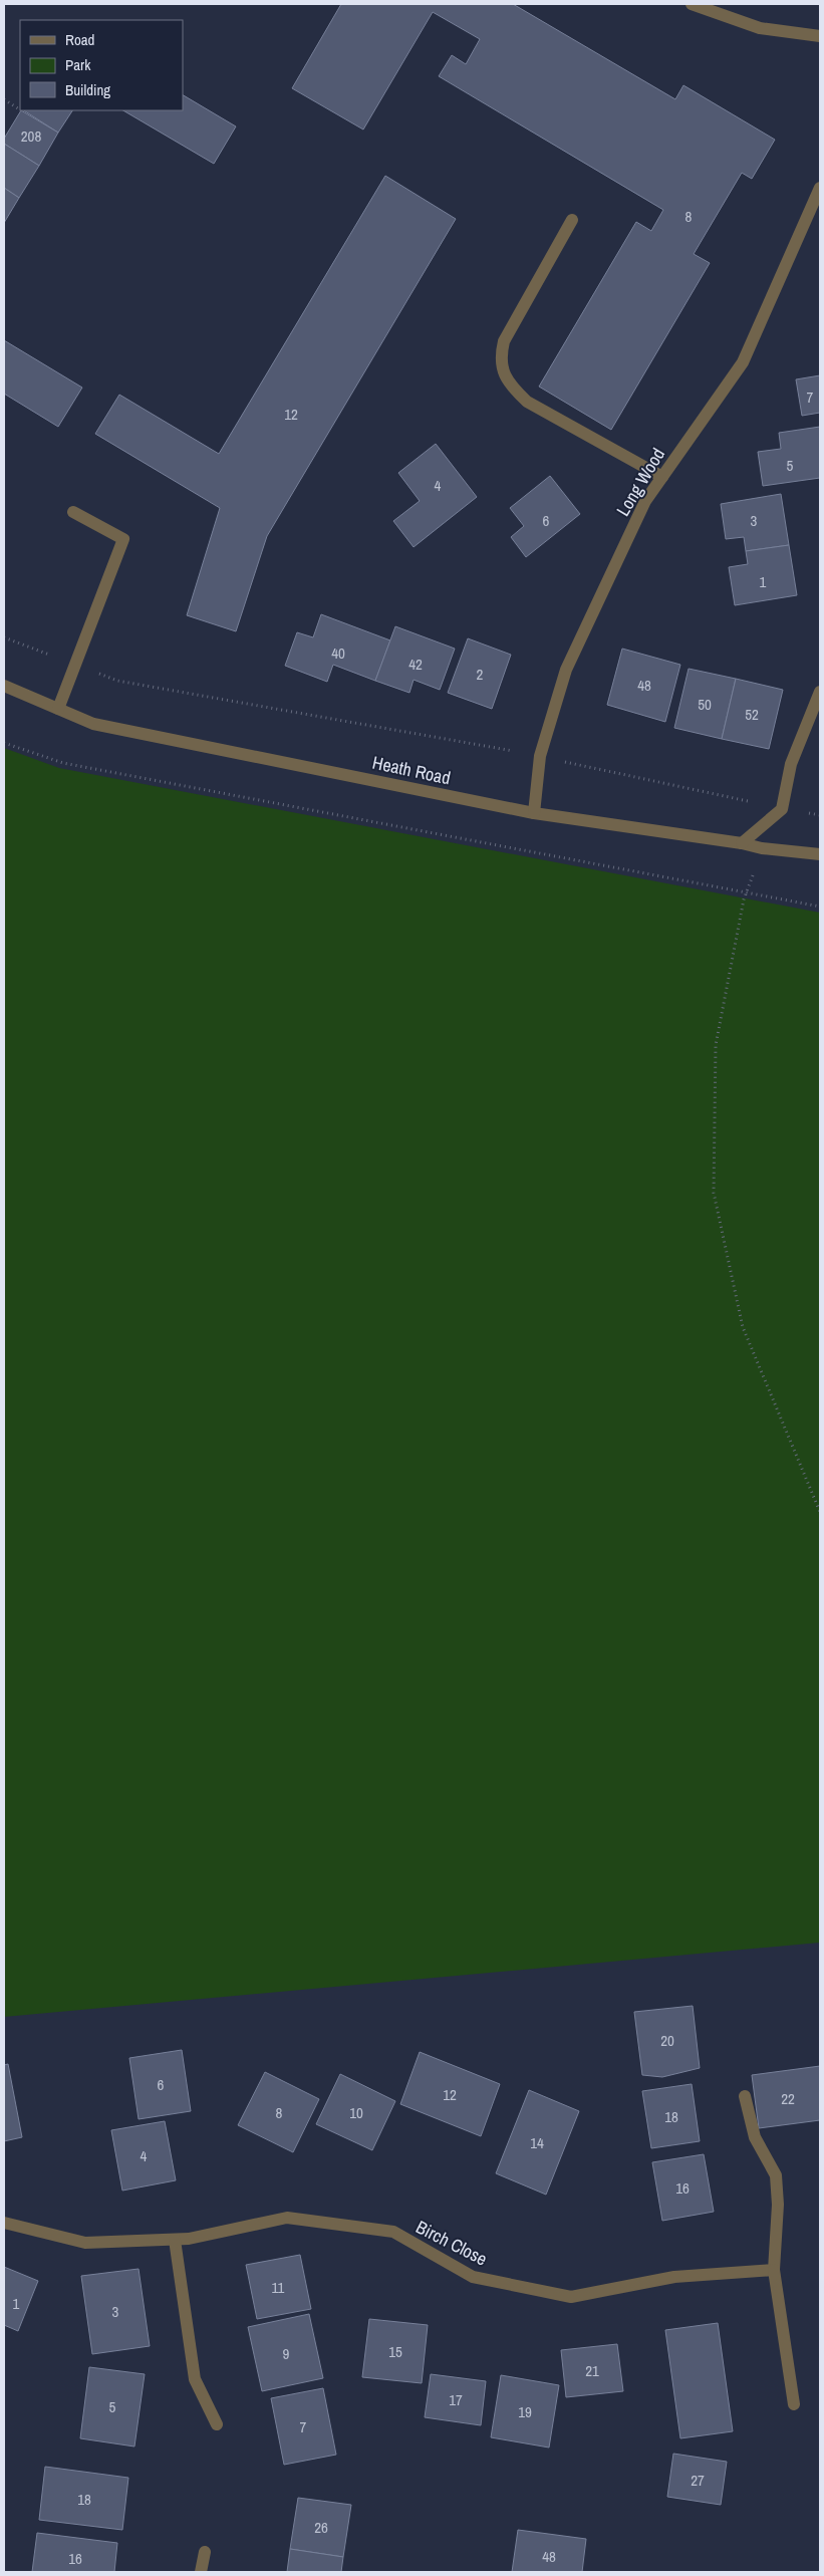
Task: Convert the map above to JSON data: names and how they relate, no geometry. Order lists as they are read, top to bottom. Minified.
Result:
{"streets":{"street":["Long Wood","Heath Road","Birch Close"]},"crossings":[["Long Wood","Heath Road"]],"house_numbers":["208","8","7","12","5","4","6","3","1","40","42","2","48","50","52","20","6","12","22","8","10","18","14","4","16","11","1","3","15","9","21","17","5","19","7","27","18","26","48","16"],"legend":["Road","Park","Building"]}
